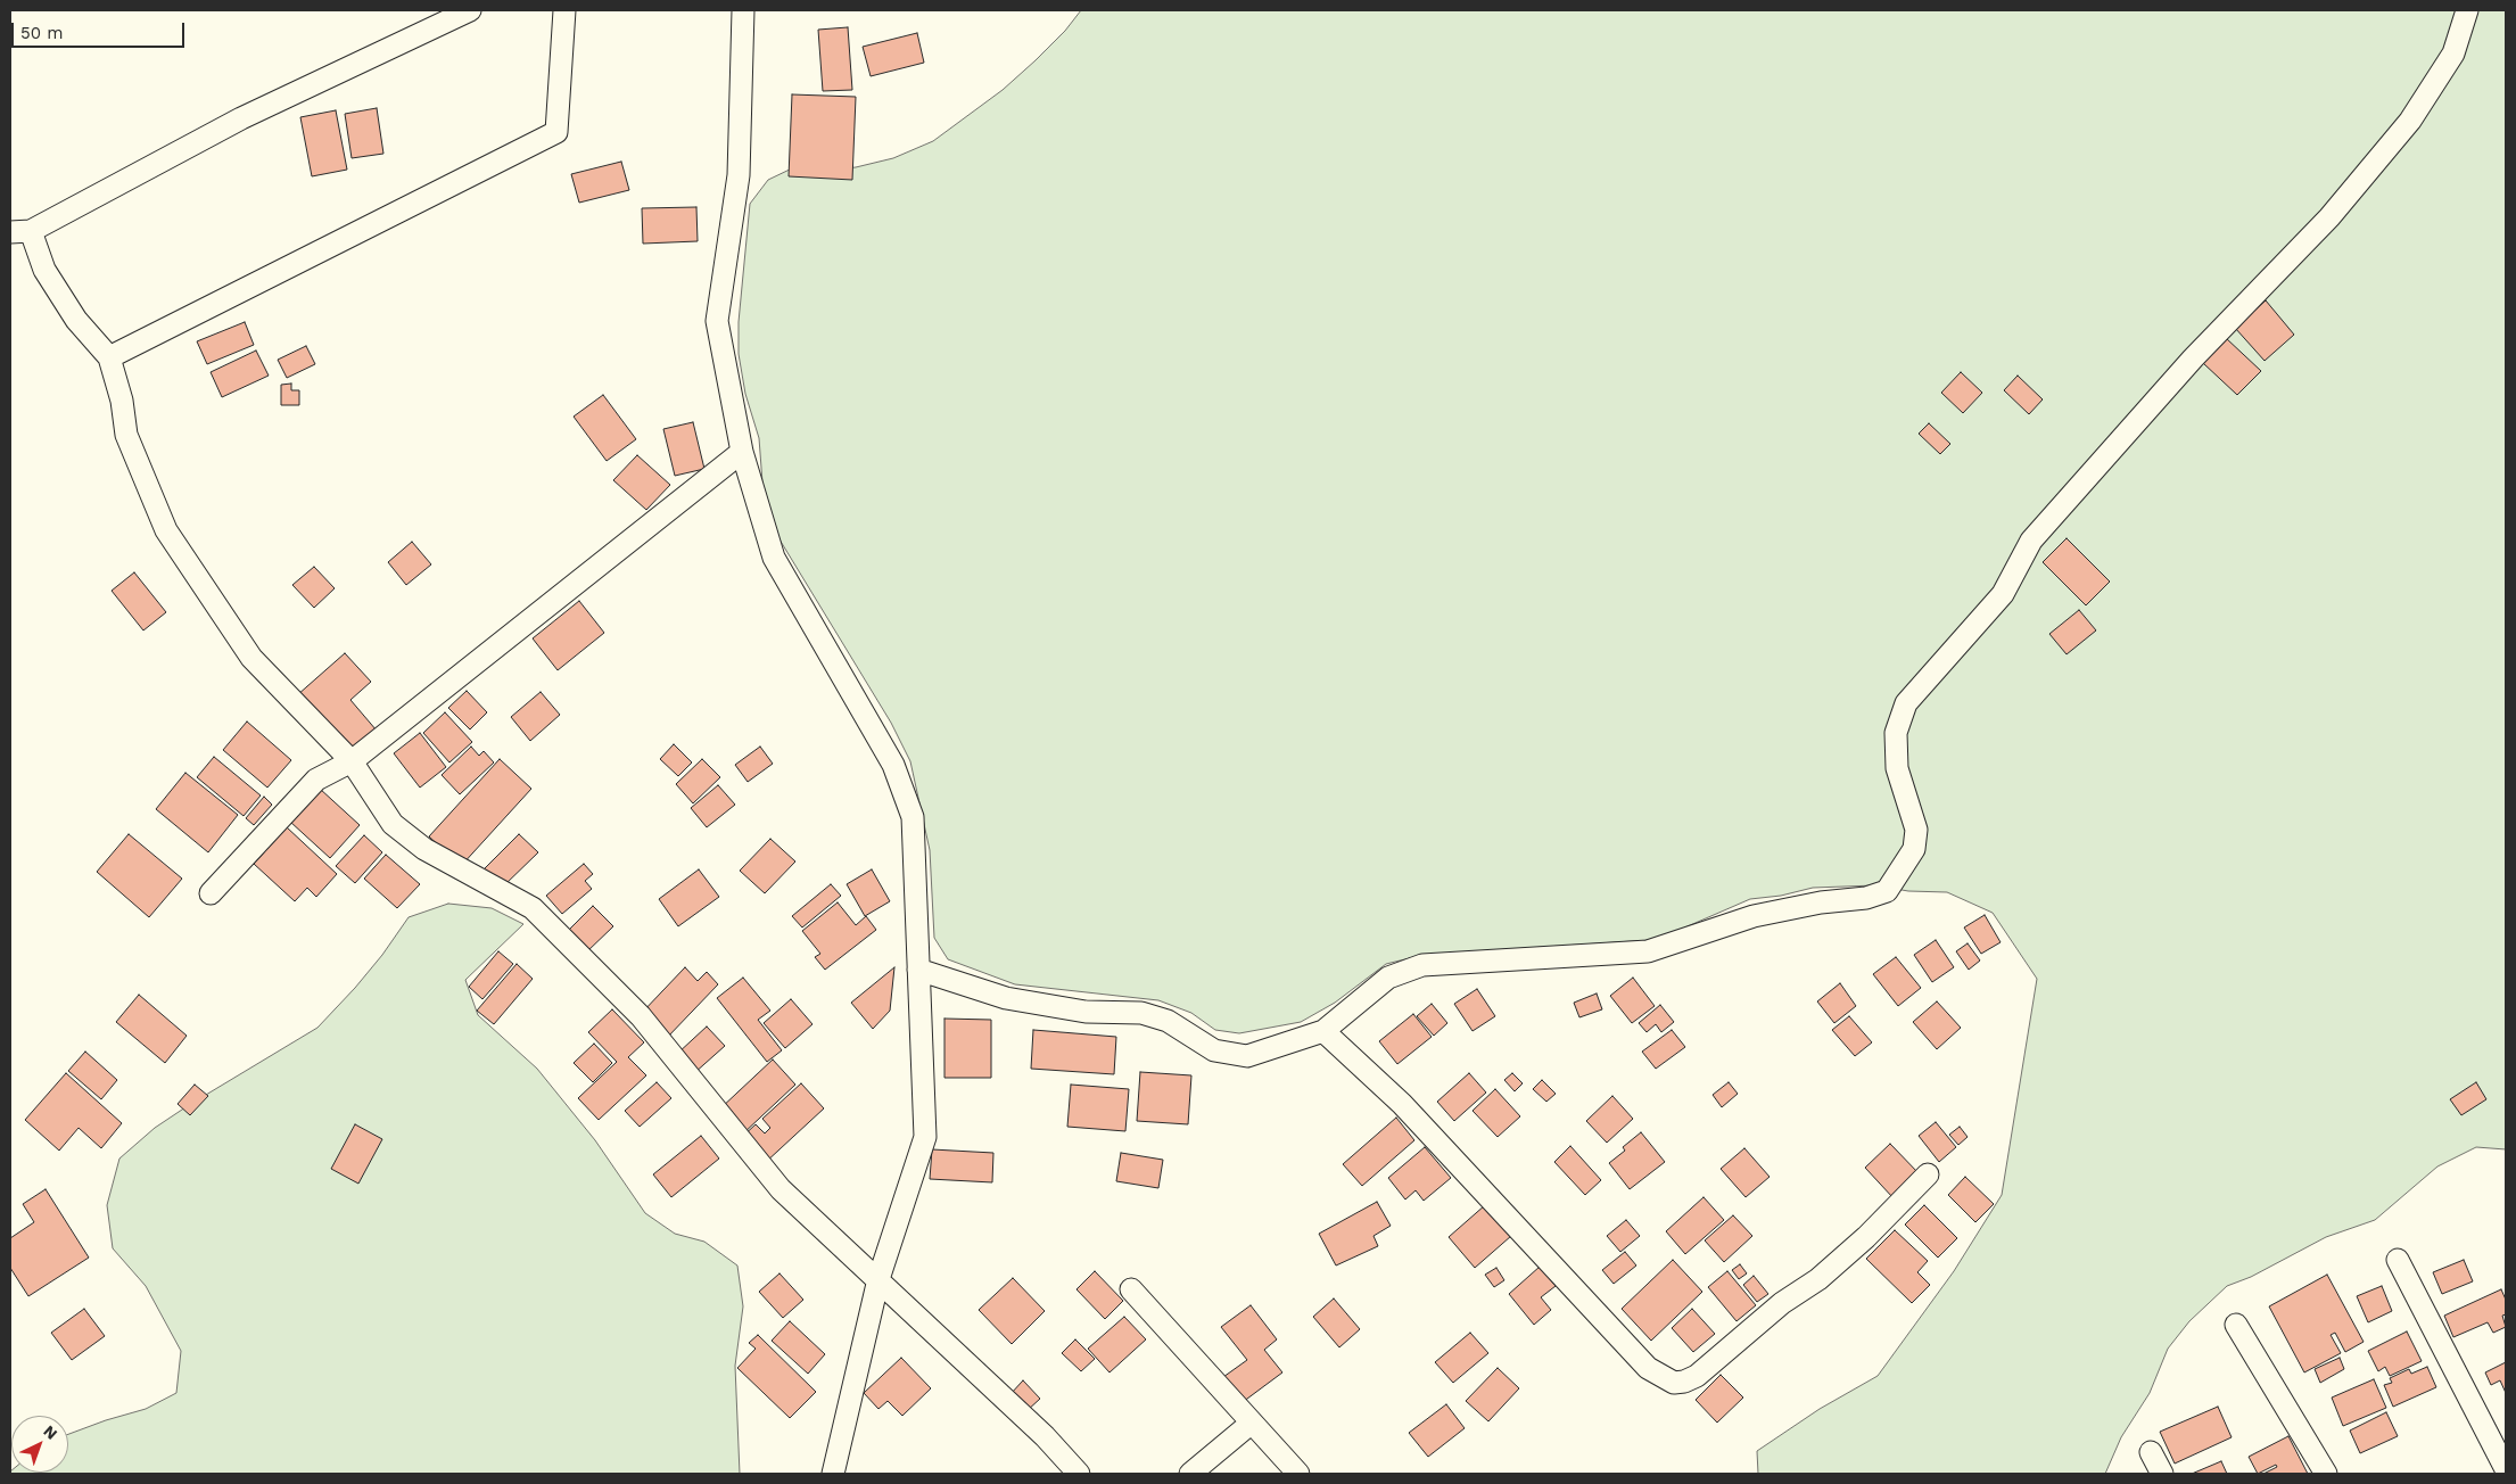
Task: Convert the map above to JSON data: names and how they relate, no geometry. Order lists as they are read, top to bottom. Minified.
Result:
{"scale_bar":"50 m","north":"top right"}
